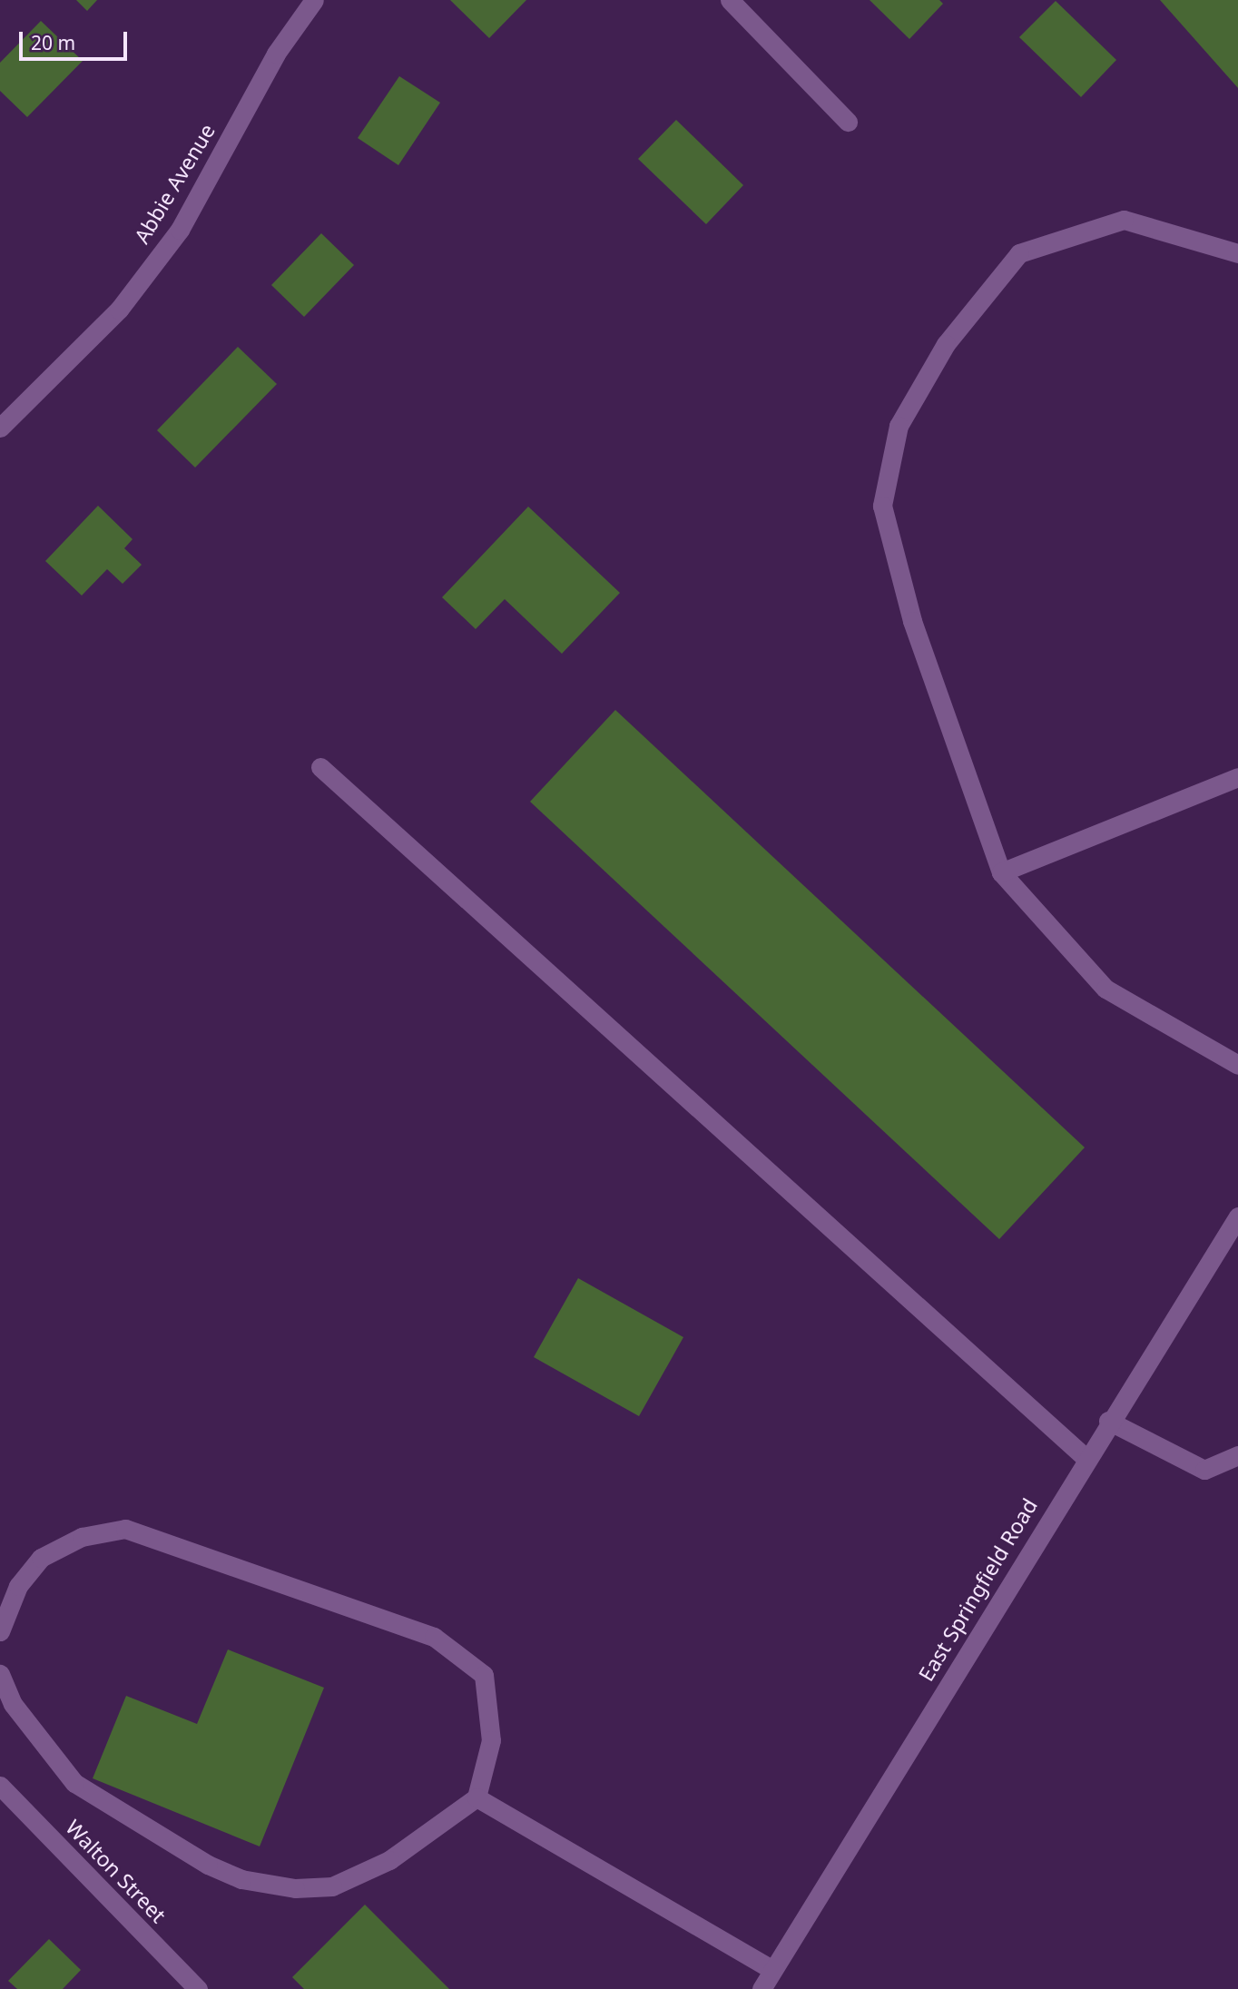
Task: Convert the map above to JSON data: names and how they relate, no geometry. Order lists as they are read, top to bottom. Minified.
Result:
{"streets":{"street":["Abbie Avenue","East Springfield Road","Walton Street"]},"scale_bar":"20 m"}
